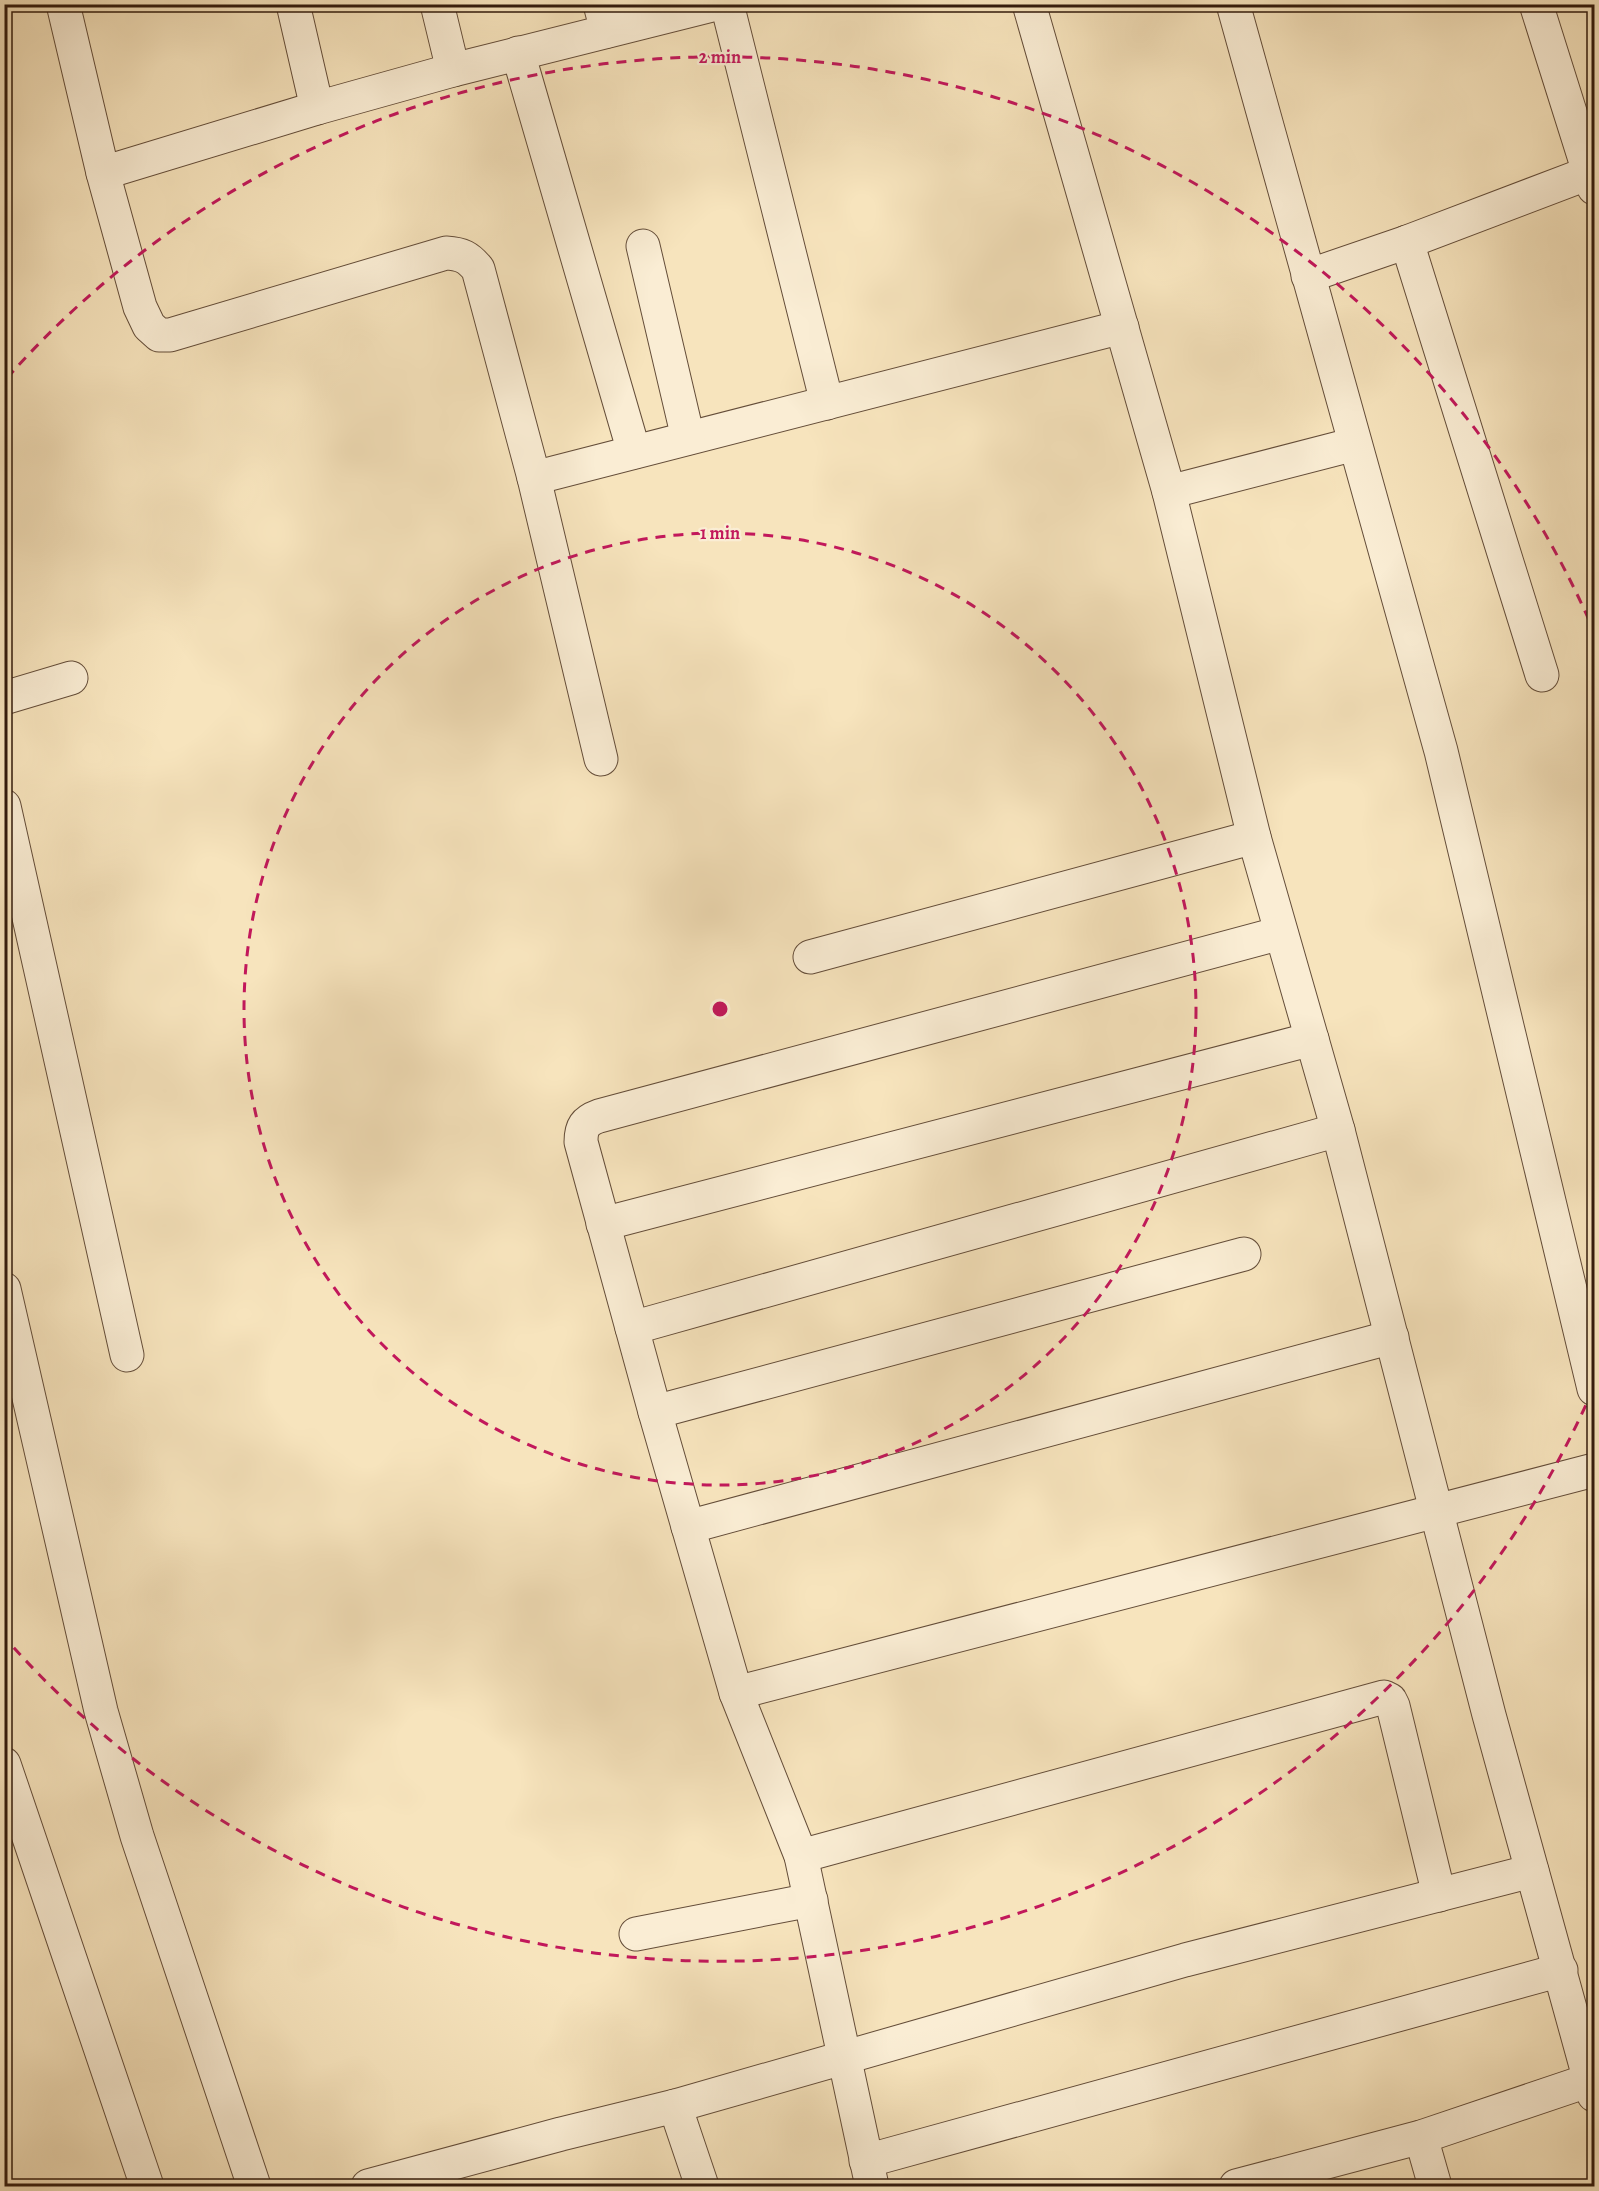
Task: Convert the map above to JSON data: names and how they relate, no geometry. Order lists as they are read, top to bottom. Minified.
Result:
{"rings":["2 min","1 min"]}
